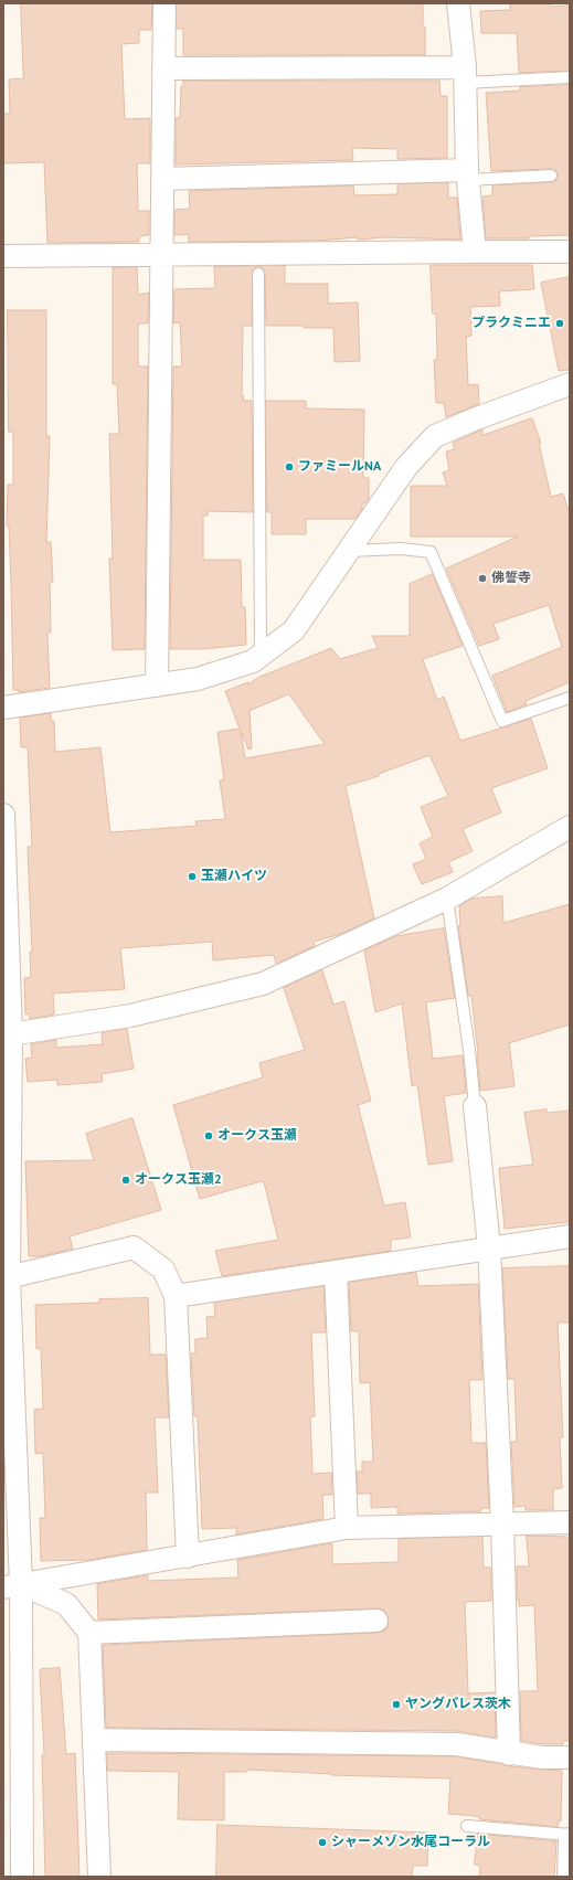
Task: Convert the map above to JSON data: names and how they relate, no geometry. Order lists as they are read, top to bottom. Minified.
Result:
{"places":["プラクミニエ","ファミールNA","佛誓寺","玉瀬ハイツ","オークス玉瀬","オークス玉瀬2","ヤングパレス茨木","シャーメゾン水尾コーラル"]}
